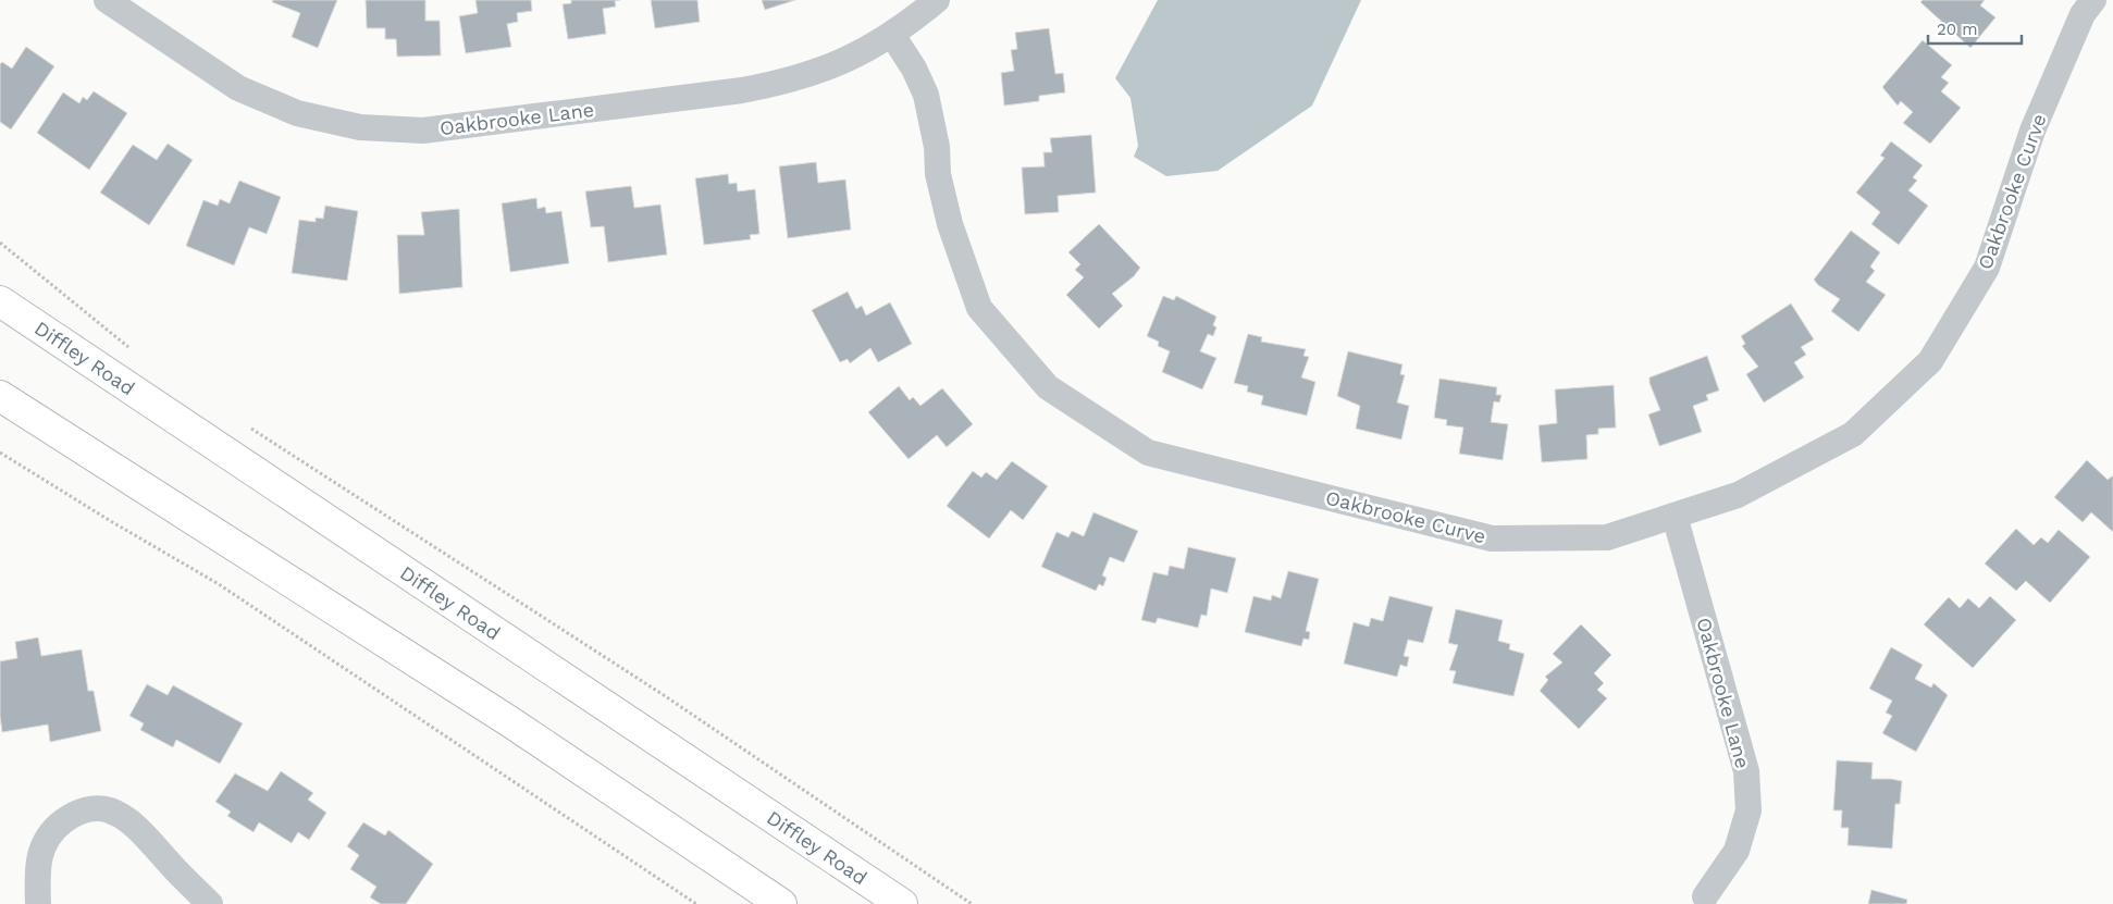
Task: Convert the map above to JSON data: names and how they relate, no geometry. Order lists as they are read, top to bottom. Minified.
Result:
{"streets":{"main road":["Diffley Road"],"street":["Oakbrooke Lane","Oakbrooke Curve"]},"crossings":[["Oakbrooke Lane","Oakbrooke Curve"]],"scale_bar":"20 m"}
